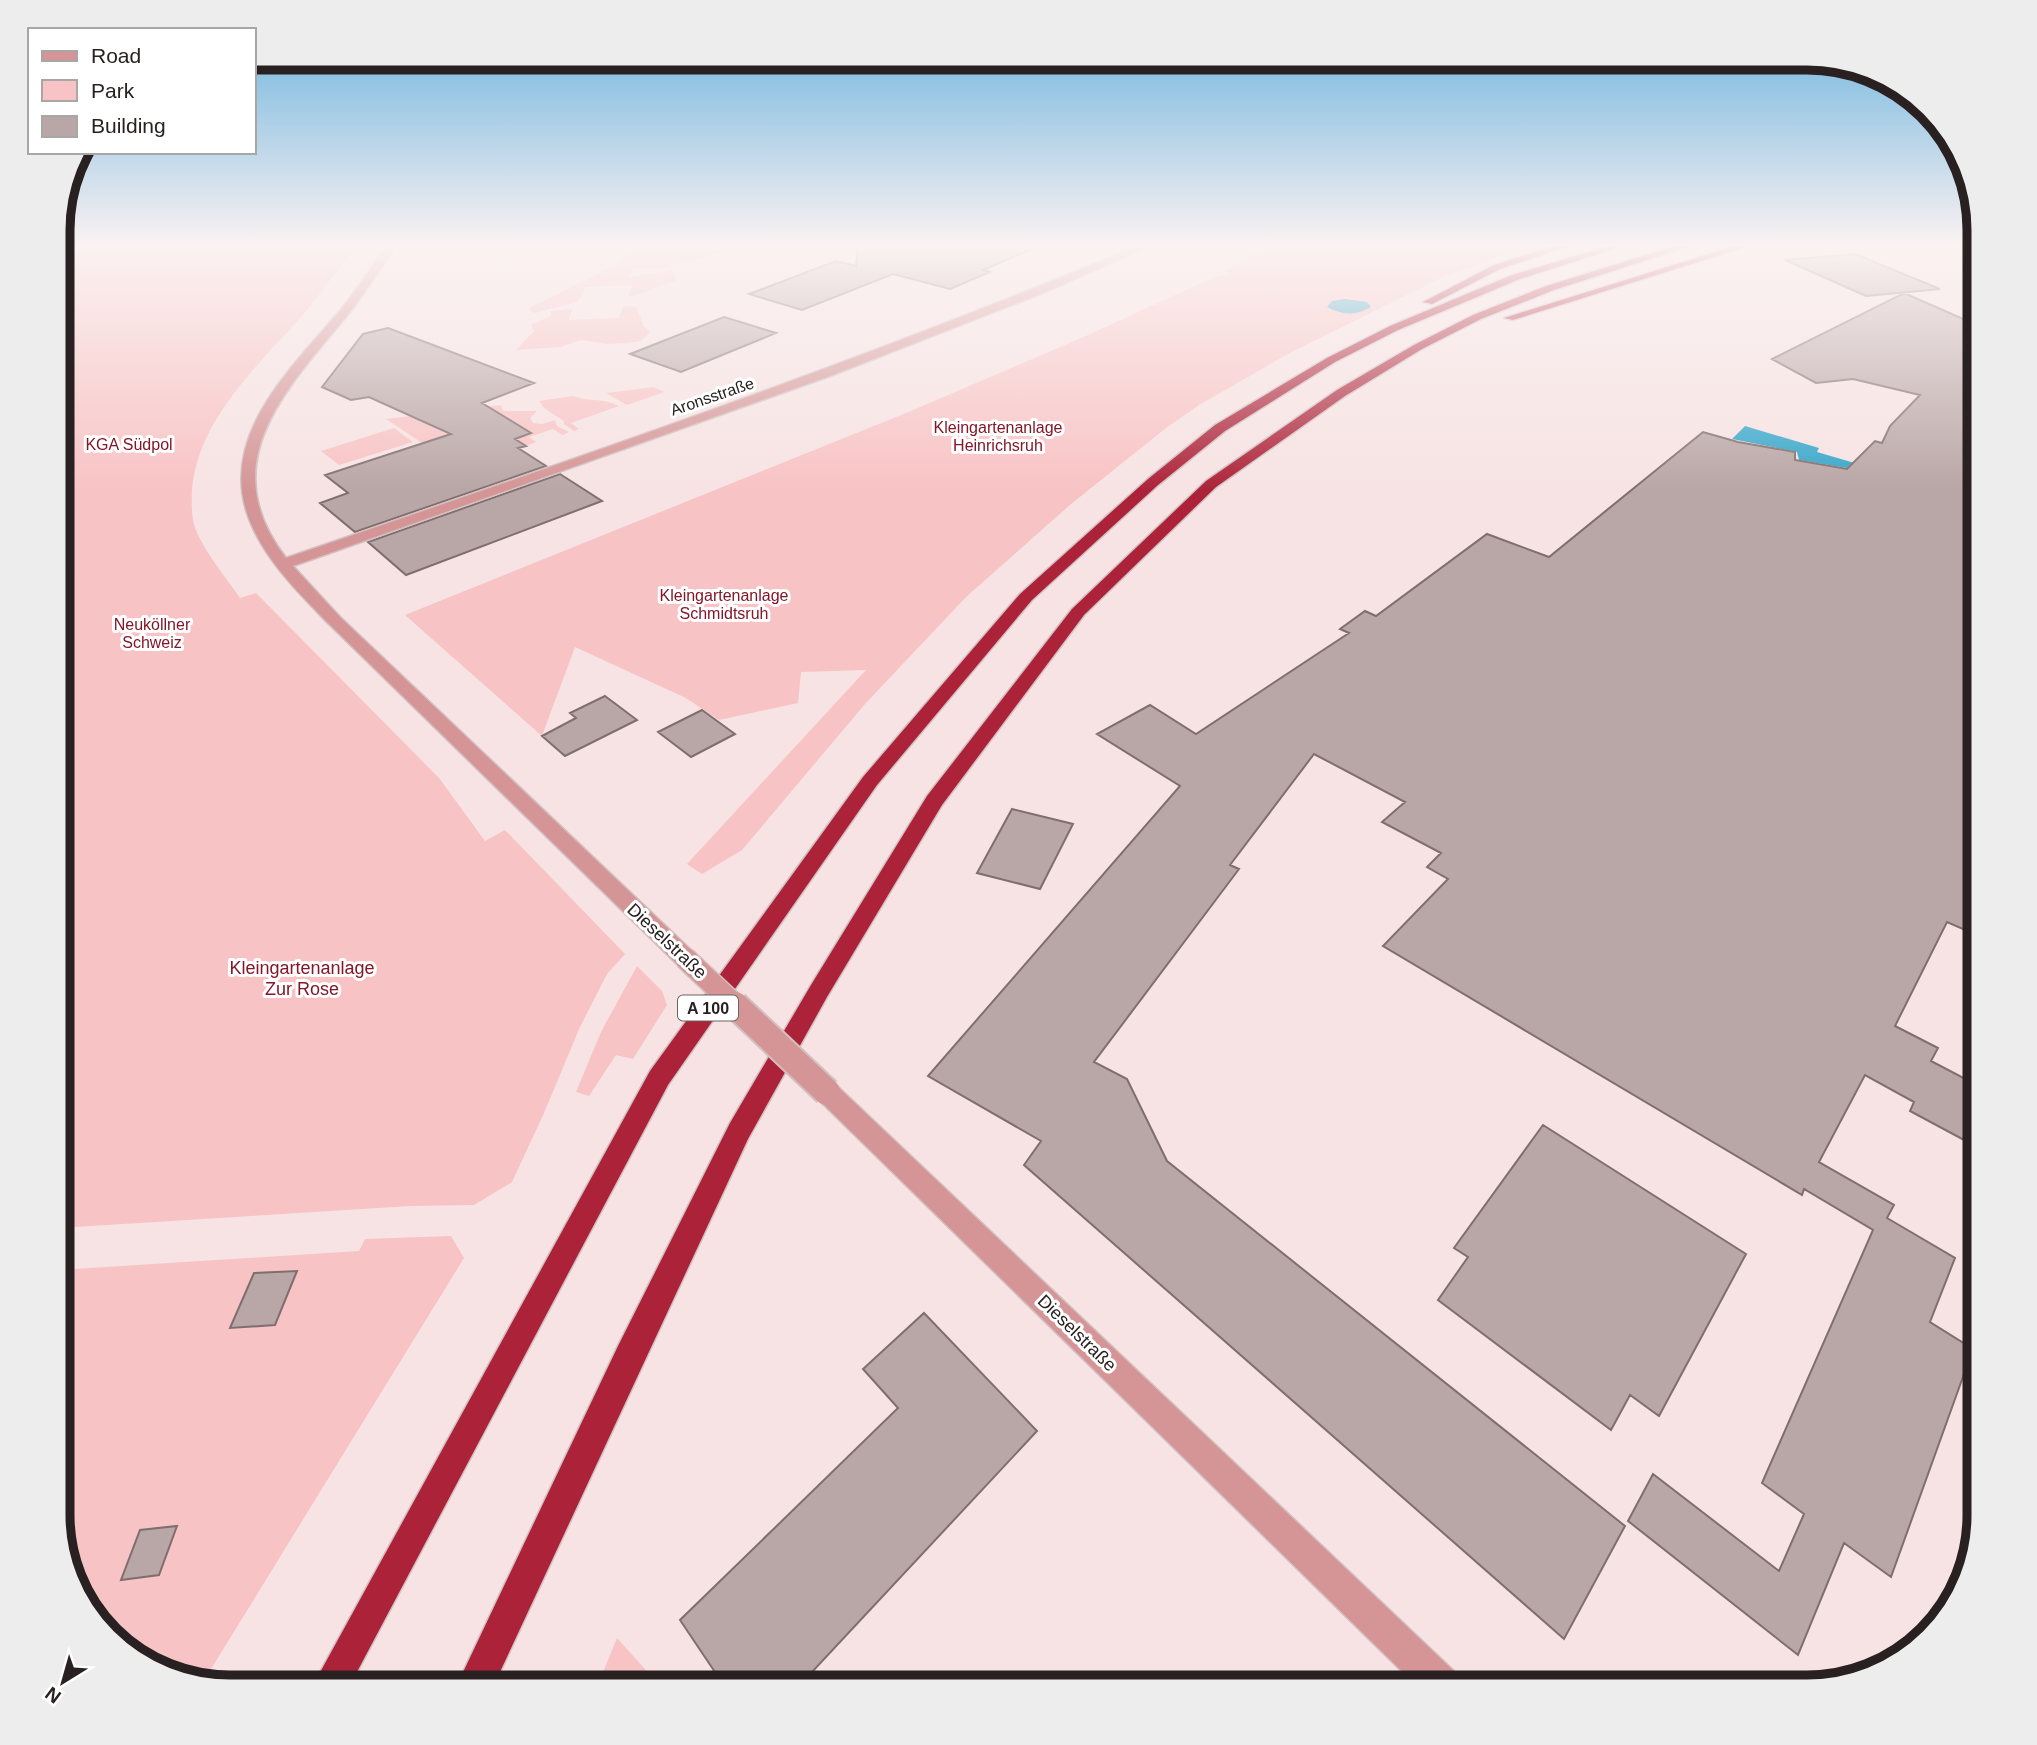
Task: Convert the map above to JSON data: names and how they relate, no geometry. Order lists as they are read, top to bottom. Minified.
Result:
{"streets":{"highway":["A 100"],"street":["Aronsstraße","Dieselstraße"]},"crossings":[["Aronsstraße","Dieselstraße"]],"parks":["Kleingartenanlage Heinrichsruh","KGA Südpol","Kleingartenanlage Schmidtsruh","Neuköllner Schweiz","Kleingartenanlage Zur Rose"],"legend":["Road","Park","Building"],"north":"bottom left"}
